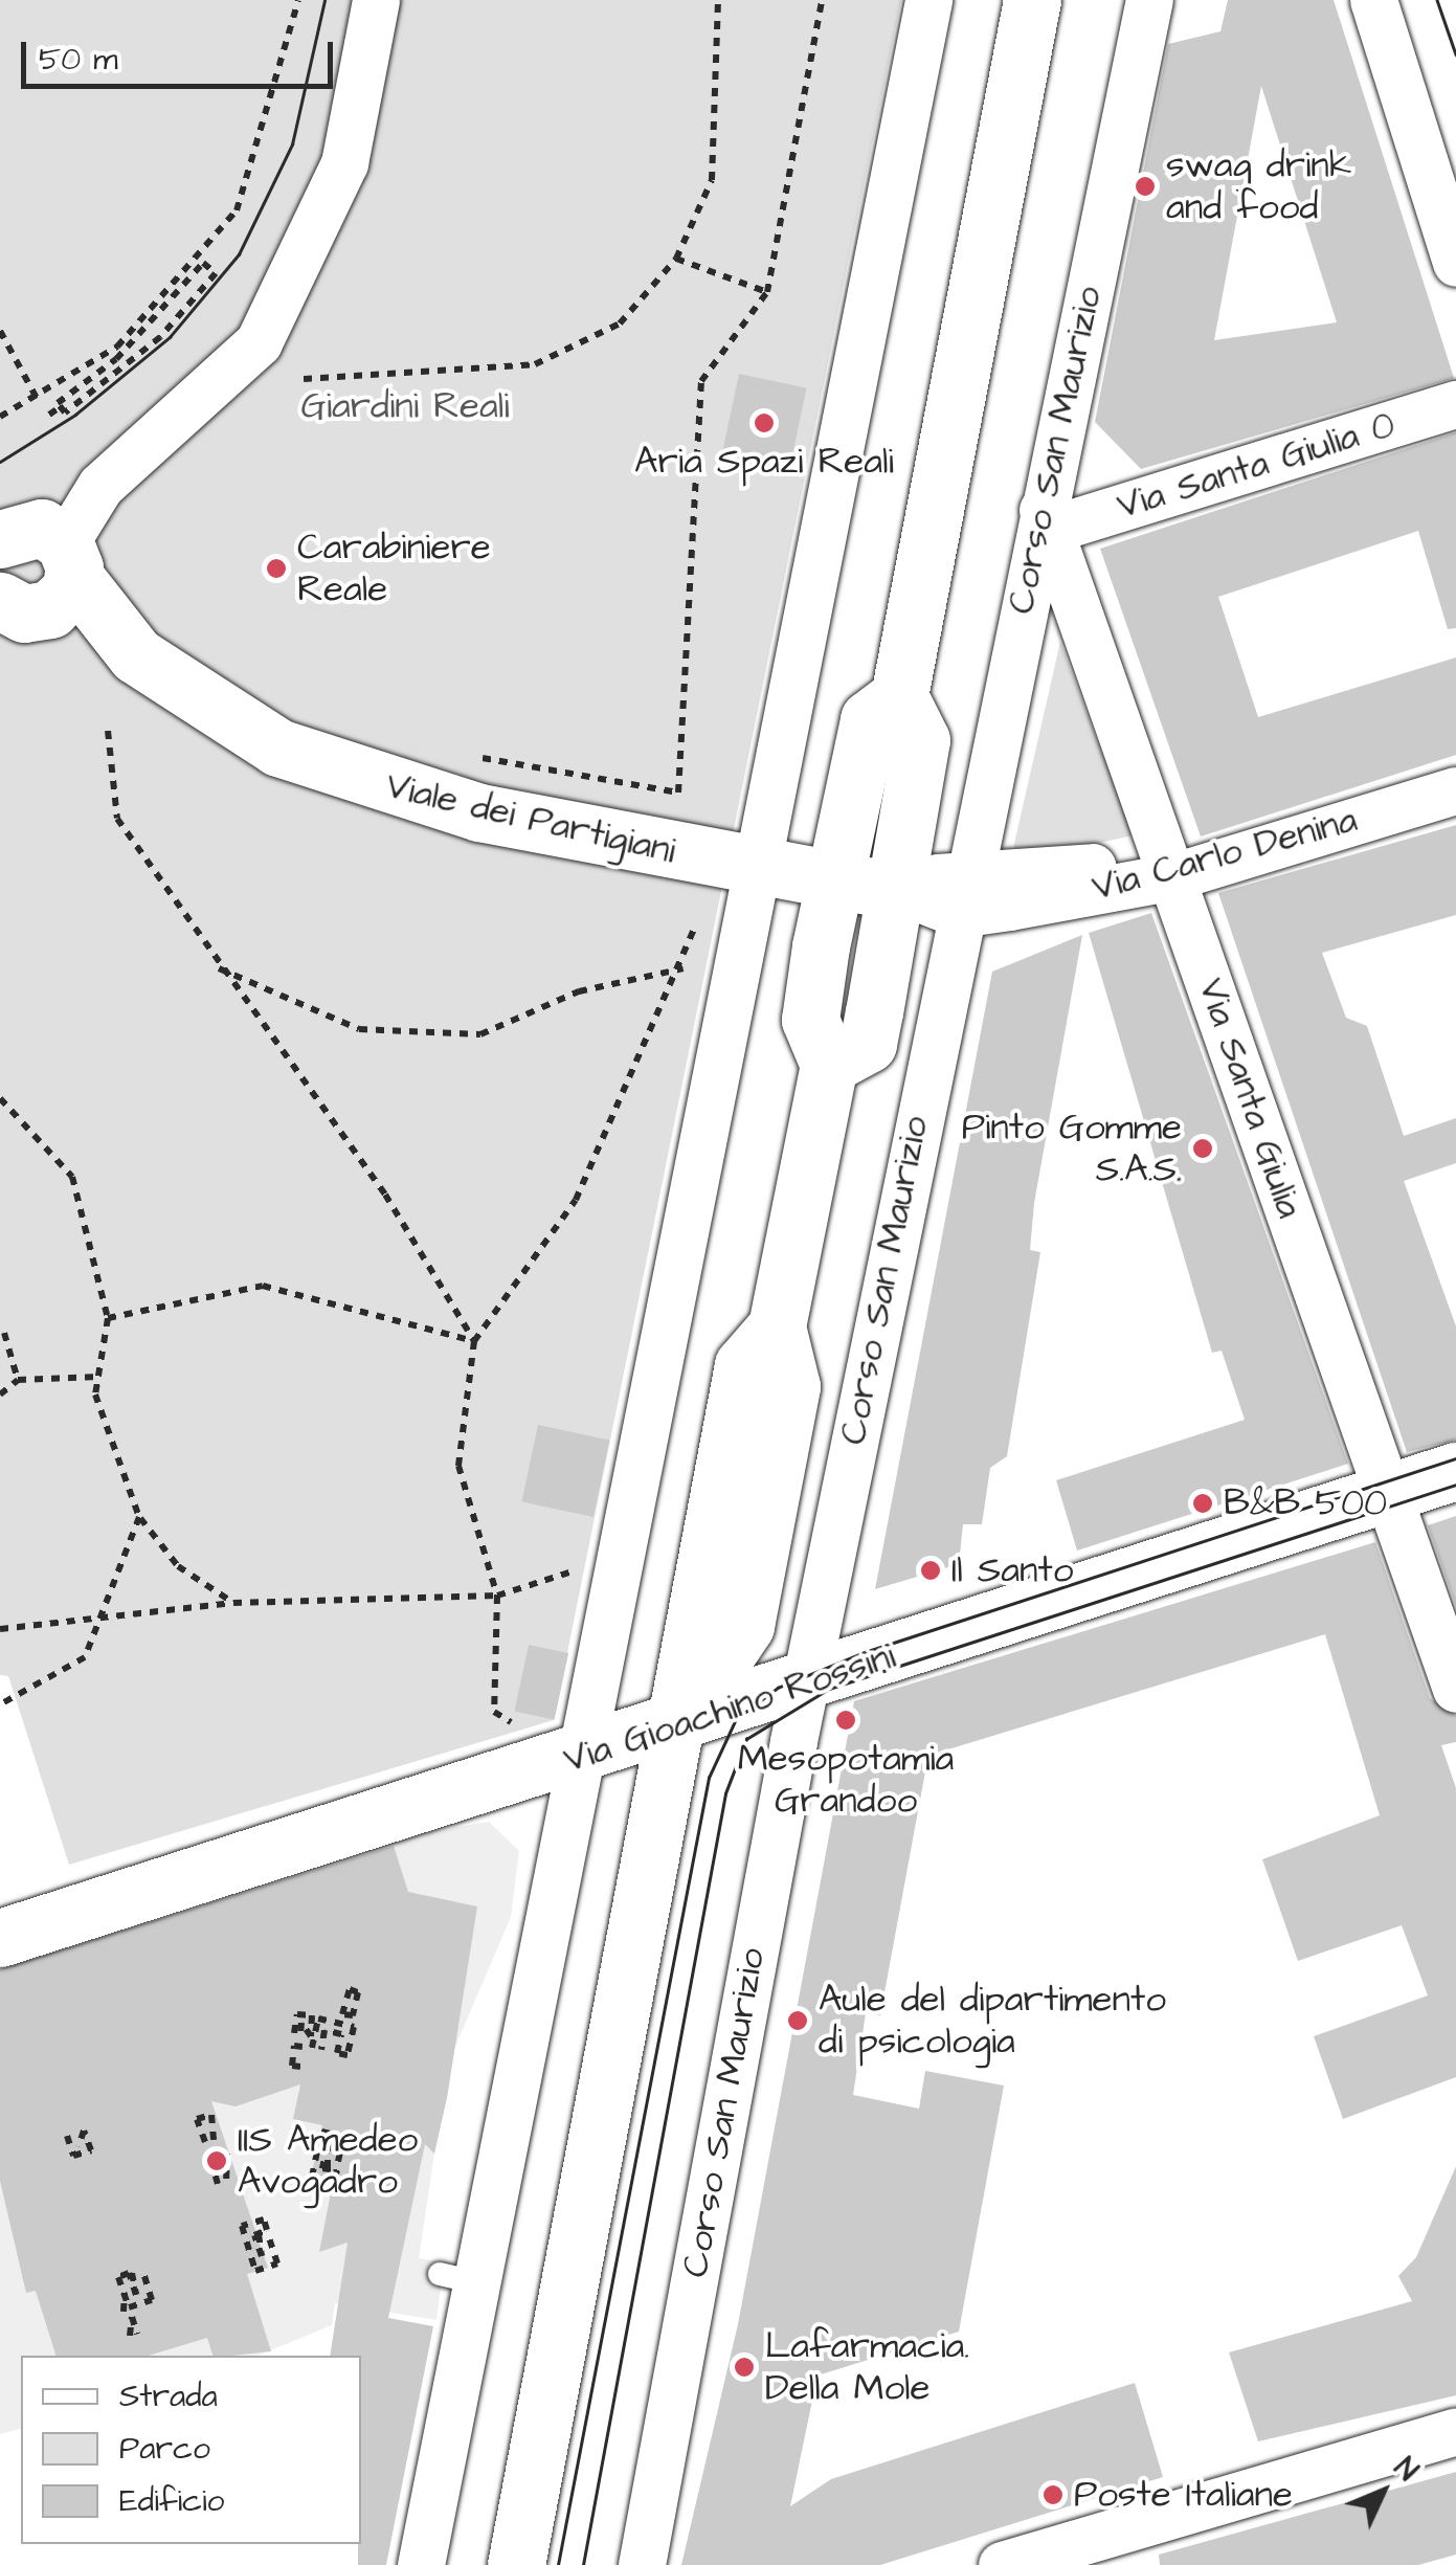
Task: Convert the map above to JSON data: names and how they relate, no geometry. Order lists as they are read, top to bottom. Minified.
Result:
{"streets":{"main road":["Viale dei Partigiani","Via Gioachino Rossini"],"street":["Corso San Maurizio","Via Santa Giulia 0","Via Carlo Denina","Via Santa Giulia"]},"crossings":[["Corso San Maurizio","Via Santa Giulia 0"],["Corso San Maurizio","Via Carlo Denina"],["Corso San Maurizio","Via Santa Giulia"],["Corso San Maurizio","Via Gioachino Rossini"],["Via Santa Giulia 0","Via Santa Giulia"],["Viale dei Partigiani","Via Carlo Denina"],["Via Carlo Denina","Via Santa Giulia"],["Via Santa Giulia","Via Gioachino Rossini"]],"parks":["Giardini Reali"],"places":["swag drink and food","Aria Spazi Reali","Carabiniere Reale","Pinto Gomme S.A.S.","B&B 500","Il Santo","Mesopotamia Grandoo","Aule del dipartimento di psicologia","IIS Amedeo Avogadro","Lafarmacia. Della Mole","Poste Italiane"],"legend":["Strada","Parco","Edificio"],"scale_bar":"50 m","north":"top right"}
